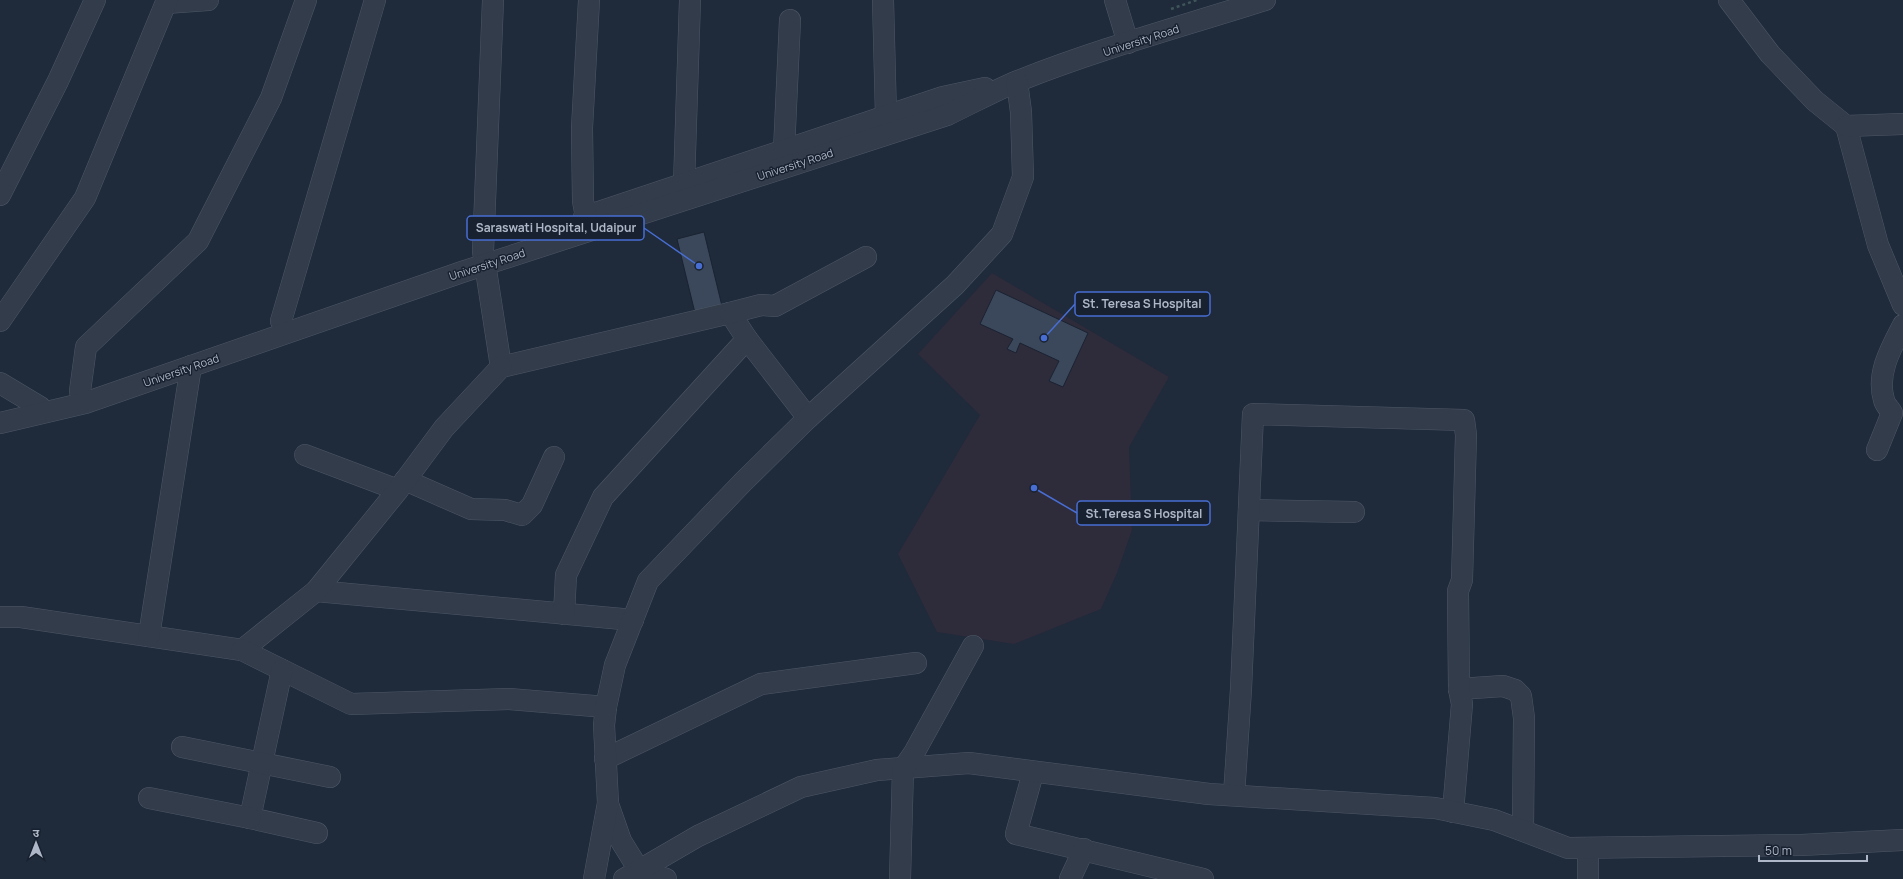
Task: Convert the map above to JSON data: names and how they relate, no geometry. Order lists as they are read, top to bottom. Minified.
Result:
{"streets":{"street":["University Road"]},"places":["Saraswati Hospital, Udaipur","St. Teresa S Hospital","St.Teresa S Hospital"],"scale_bar":"50 m","north":"top"}
